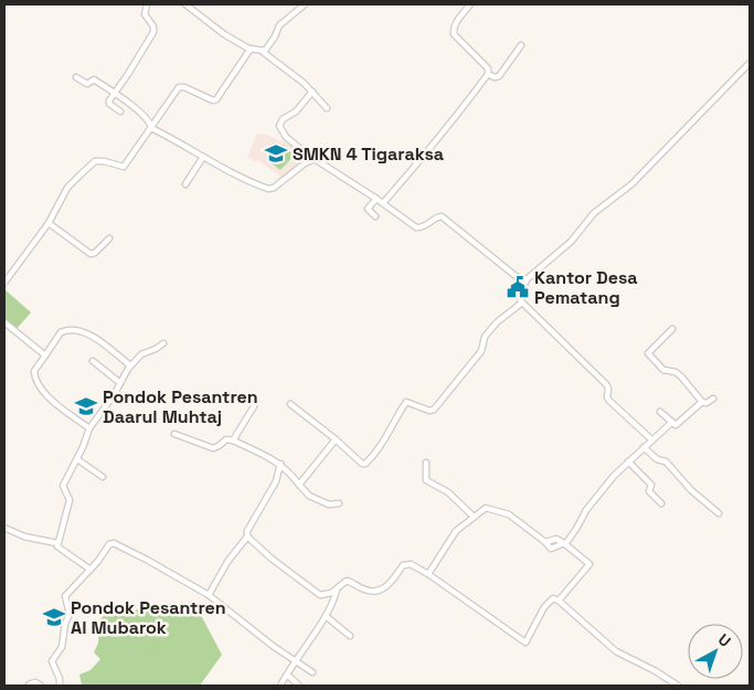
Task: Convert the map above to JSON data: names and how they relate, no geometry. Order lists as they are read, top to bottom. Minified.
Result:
{"places":{"school or university":["SMKN 4 Tigaraksa","Pondok Pesantren Daarul Muhtaj","Pondok Pesantren Al Mubarok"],"public building":["Kantor Desa Pematang"]},"north":"top right"}
